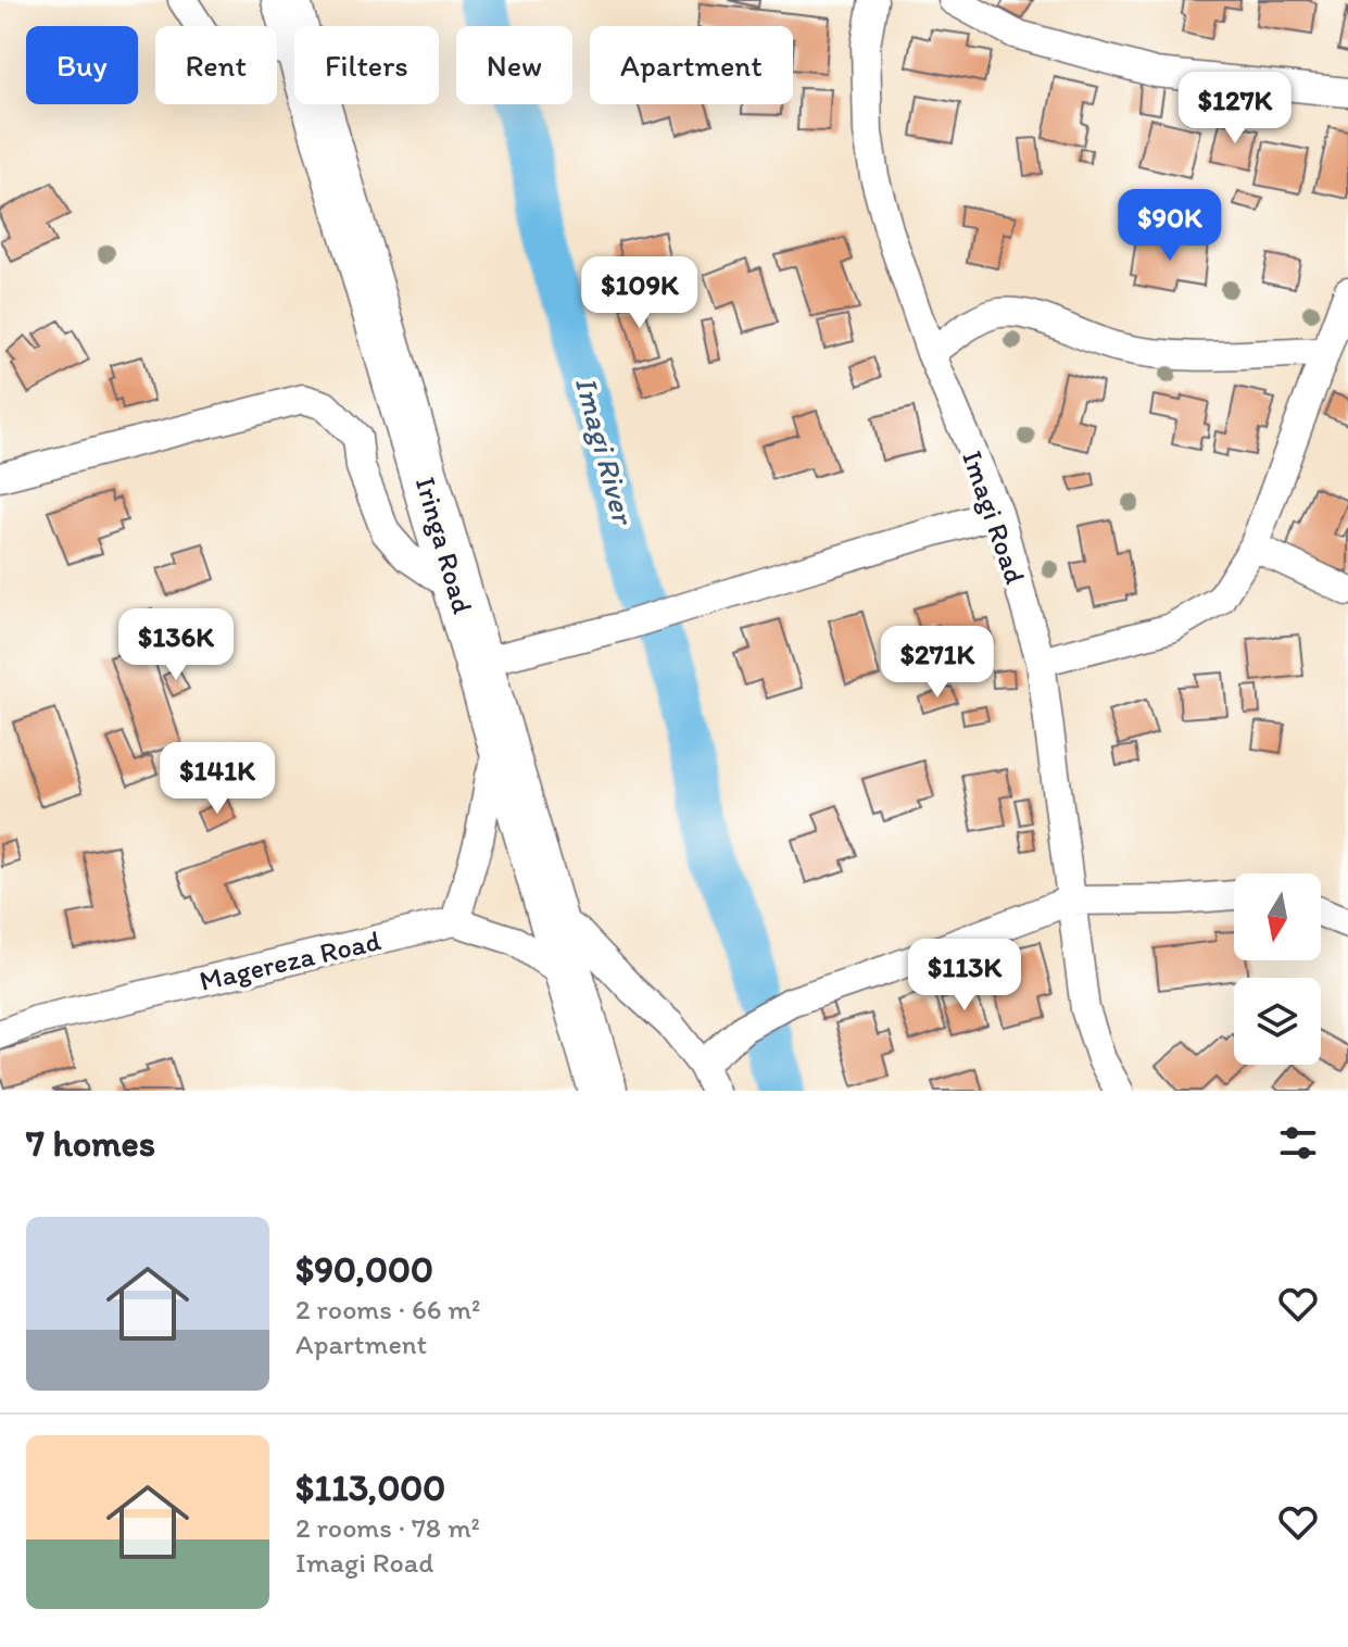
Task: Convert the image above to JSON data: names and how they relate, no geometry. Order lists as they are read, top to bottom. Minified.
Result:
{"streets":{"highway":["Iringa Road"],"street":["Imagi Road","Magereza Road"]},"water":["Imagi River"],"north":"bottom","page":{"chip":["Buy","Rent","Filters","New","Apartment"],"price":["$127K","$90K","$109K","$136K","$271K","$141K","$113K"],"heading":"7 homes","list":[{"name":"$90,000","note":"2 rooms · 66 m² · Apartment"},{"name":"$113,000","note":"2 rooms · 78 m² · Imagi Road"}]}}
